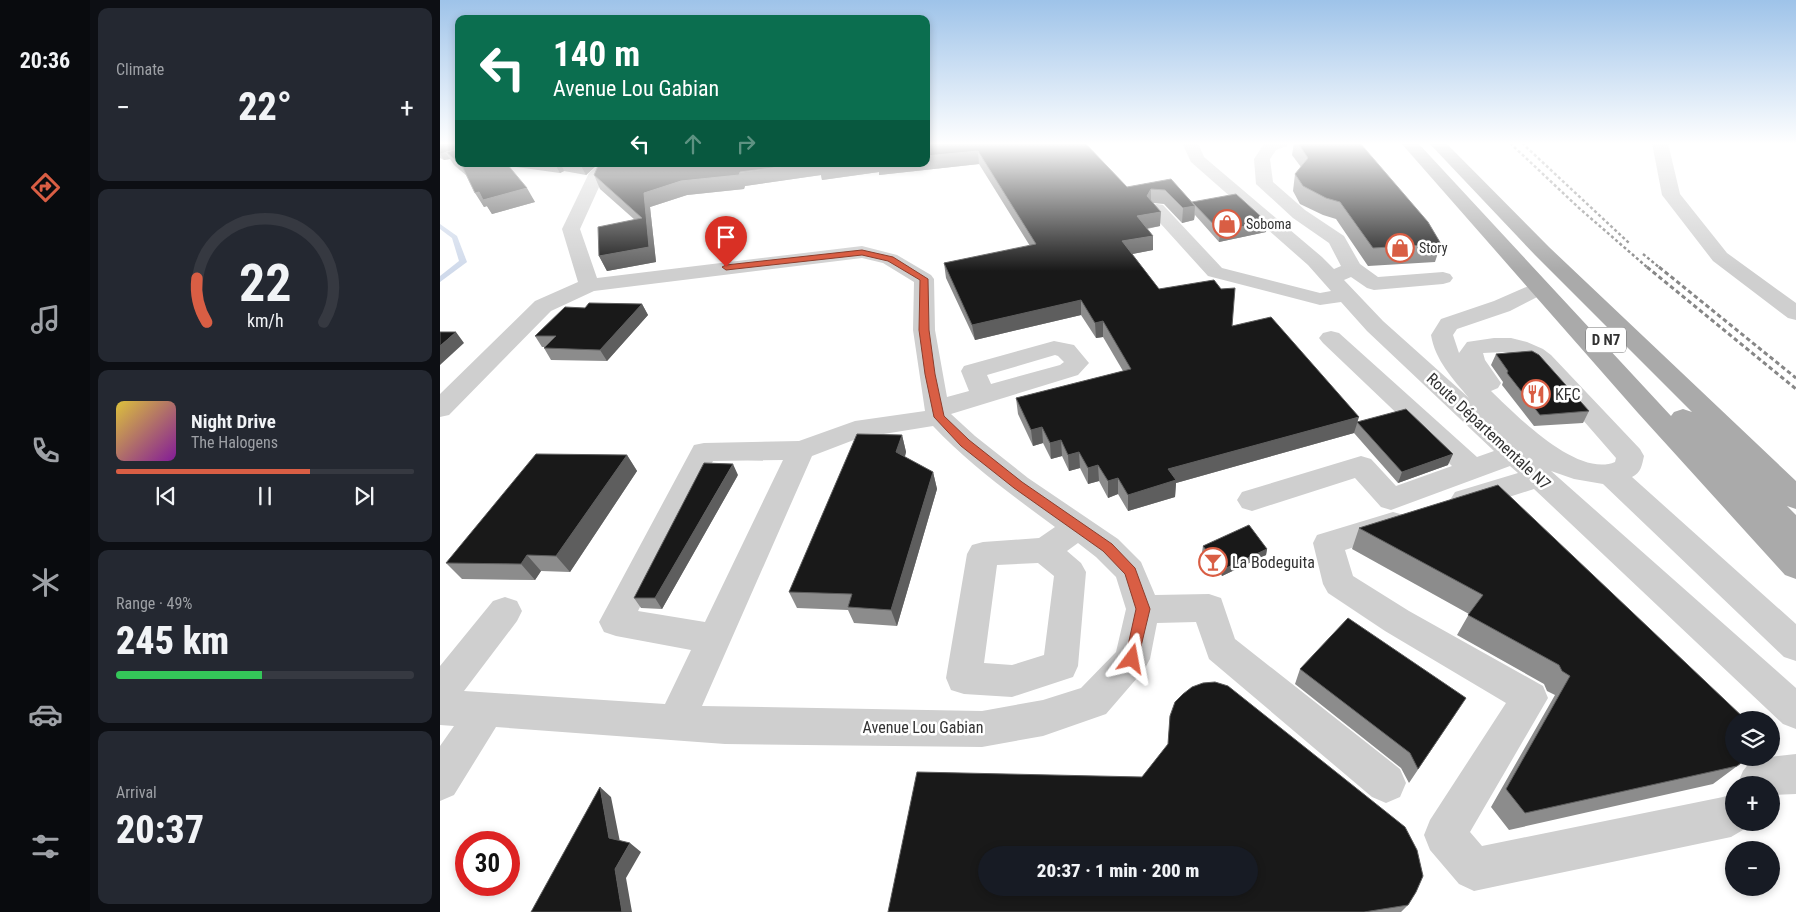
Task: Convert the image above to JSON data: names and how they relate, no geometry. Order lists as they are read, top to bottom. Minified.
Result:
{"streets":{"main road":["D N7"],"street":["Route Départementale N7","Avenue Lou Gabian"]},"places":{"shop":["Soboma","Story"],"restaurant":["KFC"],"bar":["La Bodeguita"]},"page":{"tabs":"20:36","tile":["Climate",["Range · 49%","245 km"],["Arrival","20:37"]],"turn":["140 m","Avenue Lou Gabian"],"heat":["−","22°","+"],"song":["Night Drive","The Halogens"],"map_buttons":["+","−"],"limit":"30","trip":"20:37 · 1 min · 200 m","gauge":["22","km/h"]}}
